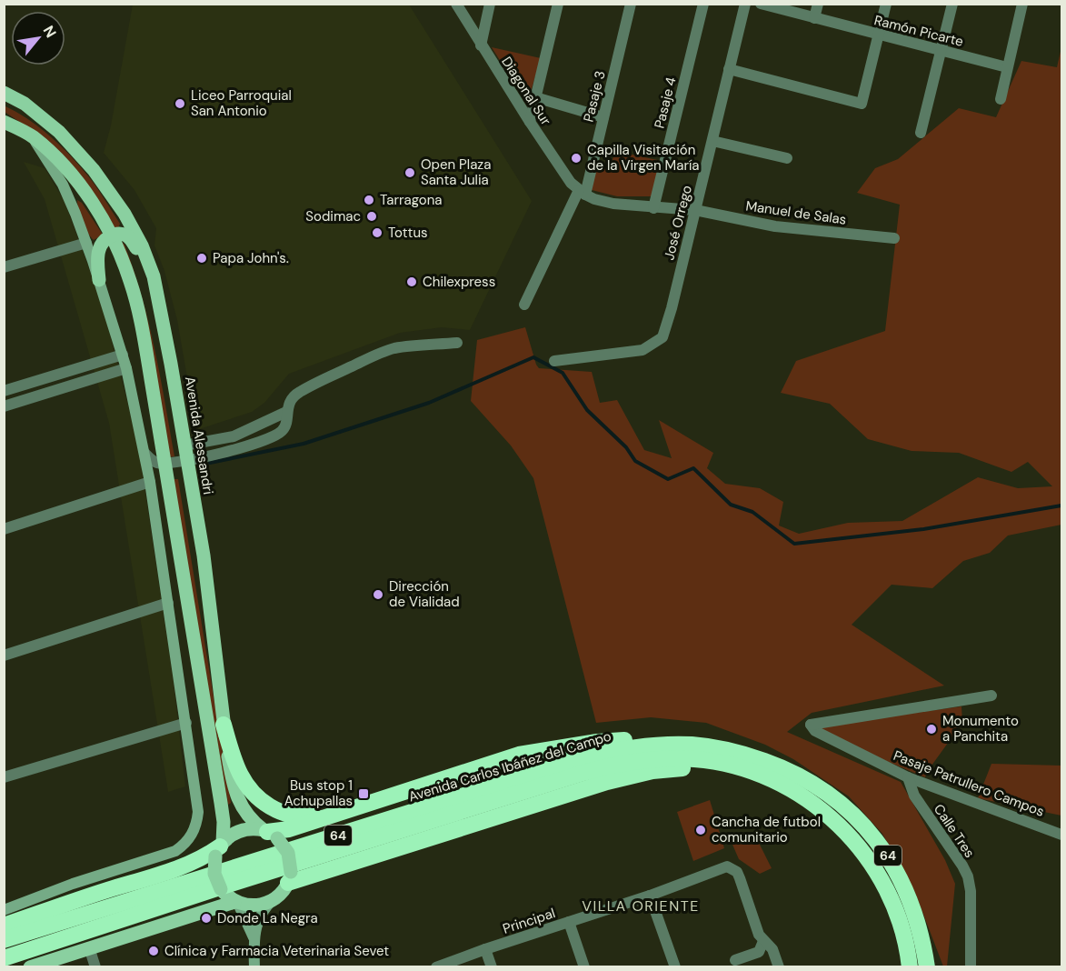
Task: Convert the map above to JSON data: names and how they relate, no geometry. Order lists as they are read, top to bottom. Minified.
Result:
{"streets":{"highway":["Avenida Carlos Ibáñez del Campo","64"],"main road":["Avenida Alessandri"],"street":["Ramón Picarte","Diagonal Sur","Pasaje 3","Pasaje 4","Manuel de Salas","José Orrego","Pasaje Patrullero Campos","Calle Tres","Principal"]},"crossings":[["Diagonal Sur","Pasaje 3"],["Manuel de Salas","José Orrego"],["Pasaje Patrullero Campos","Calle Tres"]],"districts":["VILLA ORIENTE"],"places":{"other":["Liceo Parroquial San Antonio","Capilla Visitación de la Virgen María","Open Plaza Santa Julia","Tarragona","Sodimac","Tottus","Papa John's.","Chilexpress","Dirección de Vialidad","Monumento a Panchita","Cancha de futbol comunitario","Donde La Negra","Clínica y Farmacia Veterinaria Sevet"],"transit":["Bus stop 1 Achupallas"]},"north":"top right"}
